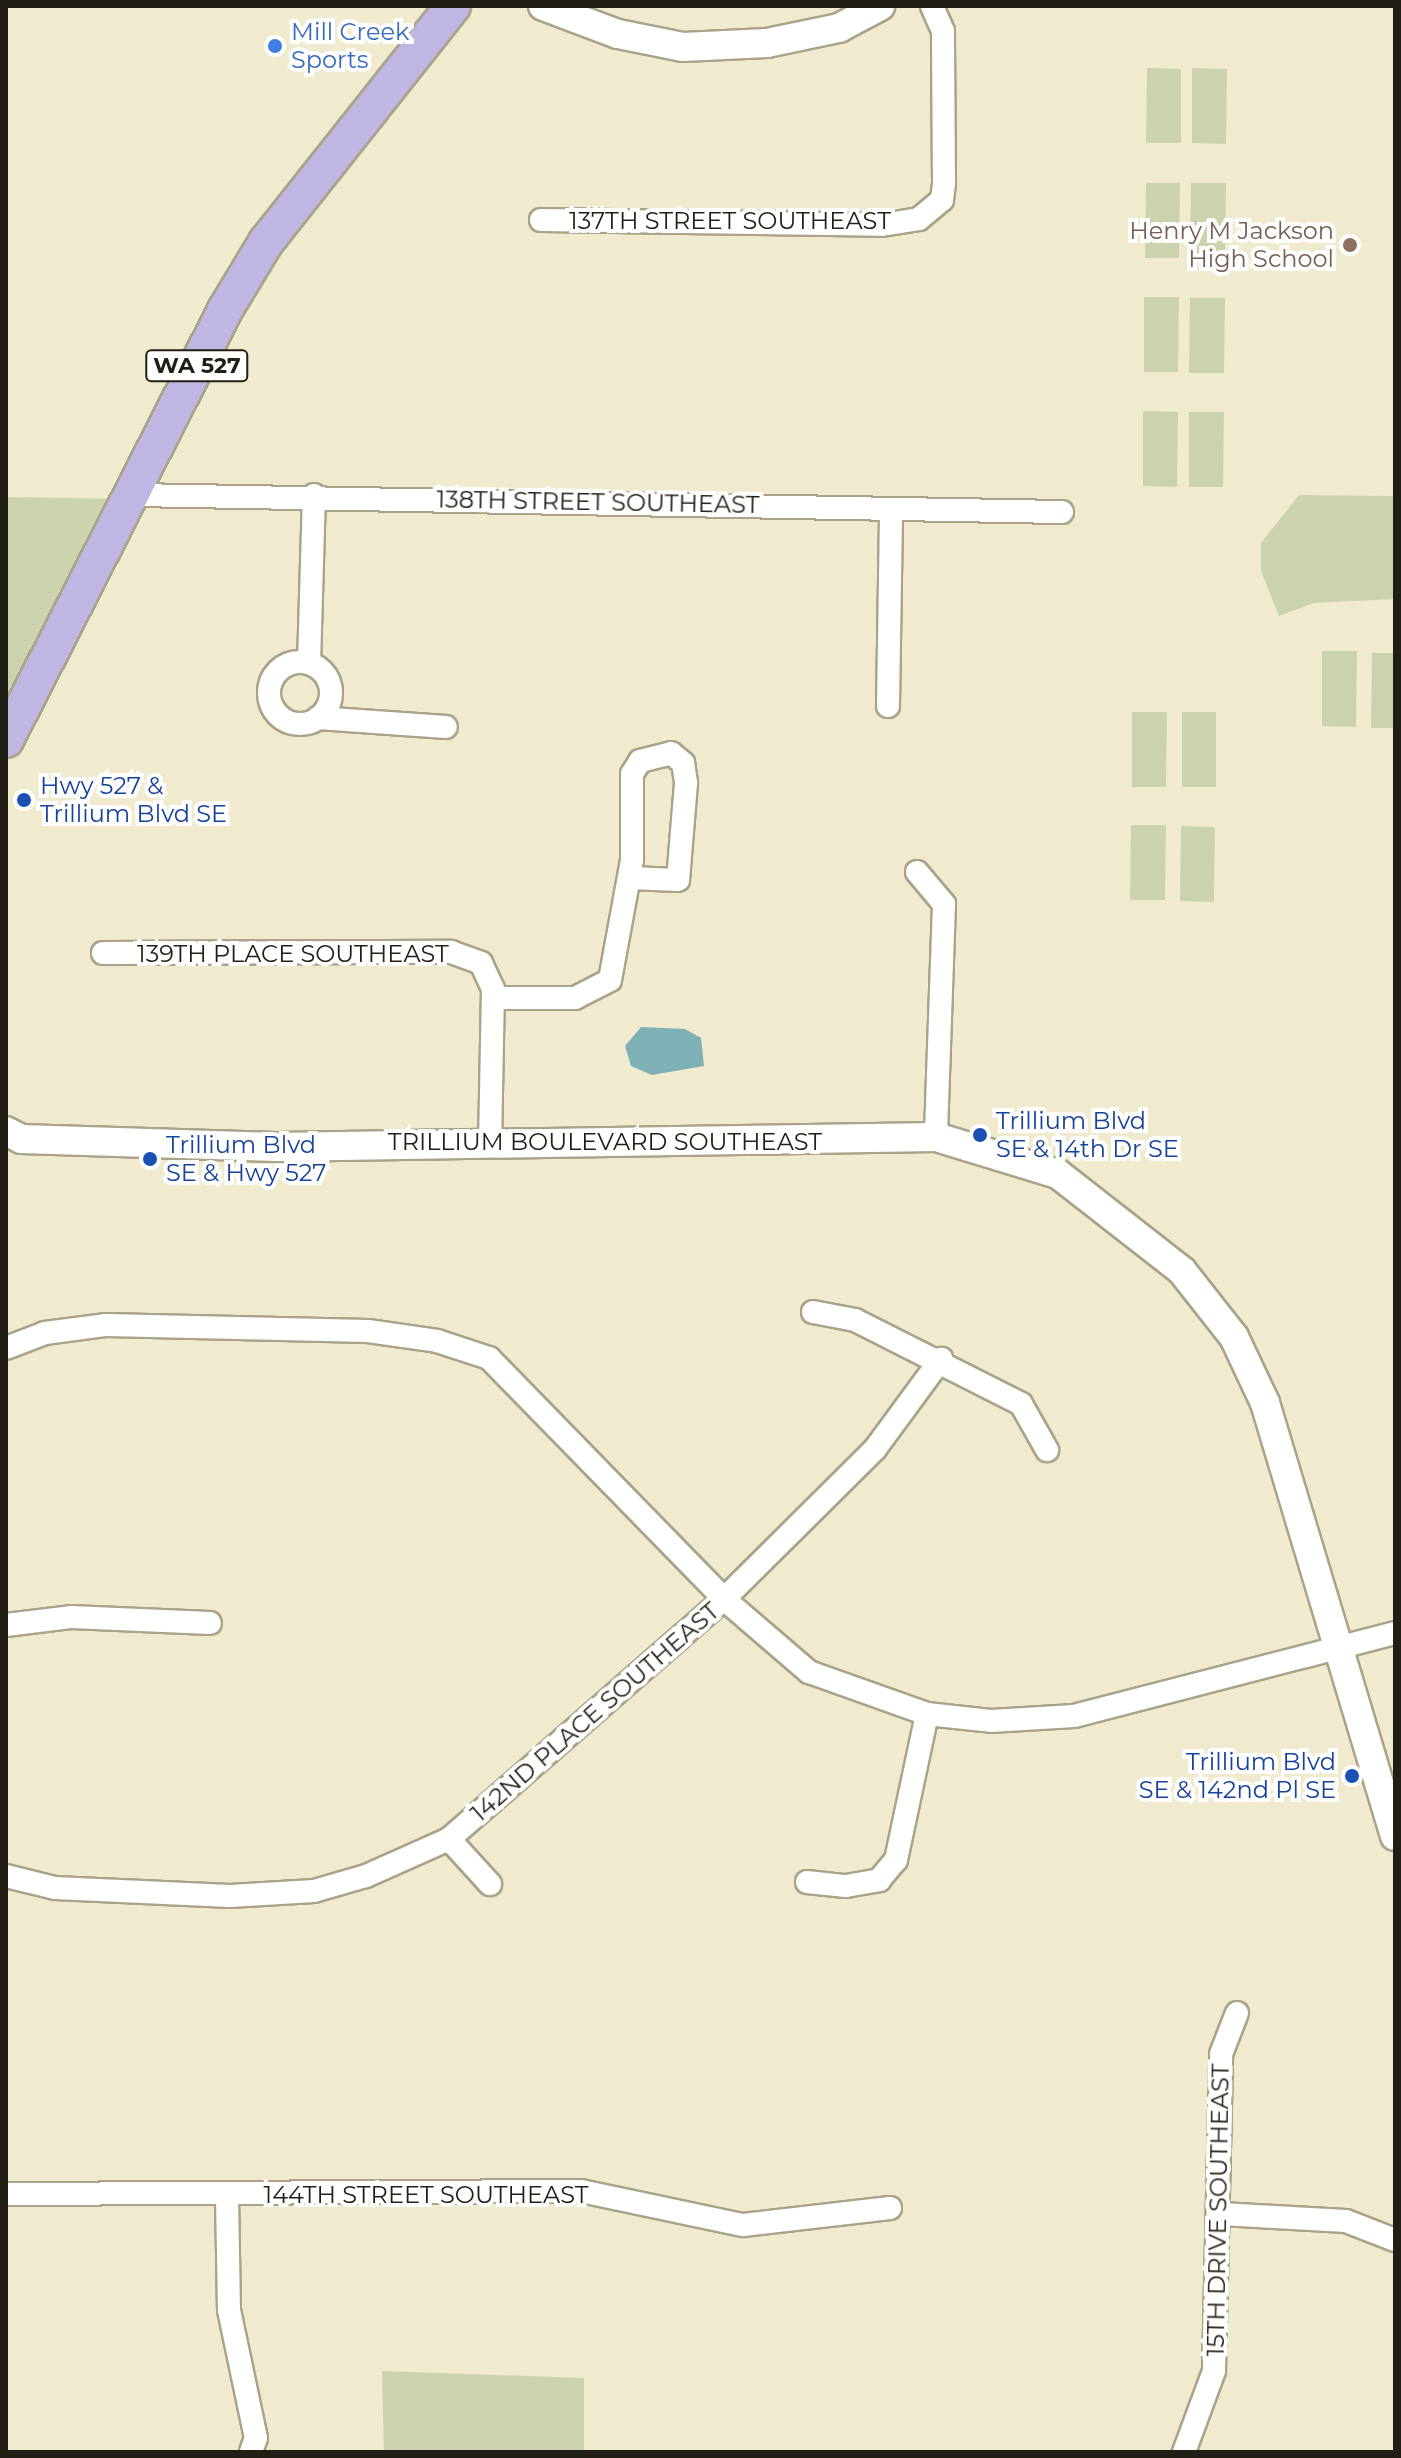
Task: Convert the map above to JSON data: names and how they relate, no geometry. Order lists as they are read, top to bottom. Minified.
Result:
{"streets":{"main road":["WA 527"],"street":["137TH STREET SOUTHEAST","138TH STREET SOUTHEAST","139TH PLACE SOUTHEAST","TRILLIUM BOULEVARD SOUTHEAST","142ND PLACE SOUTHEAST","144TH STREET SOUTHEAST","15TH DRIVE SOUTHEAST"]},"crossings":[["WA 527","138TH STREET SOUTHEAST"],["TRILLIUM BOULEVARD SOUTHEAST","142ND PLACE SOUTHEAST"]],"places":["Mill Creek Sports","Henry M Jackson High School","Hwy 527 & Trillium Blvd SE","Trillium Blvd SE & 14th Dr SE","Trillium Blvd SE & Hwy 527","Trillium Blvd SE & 142nd Pl SE"]}
